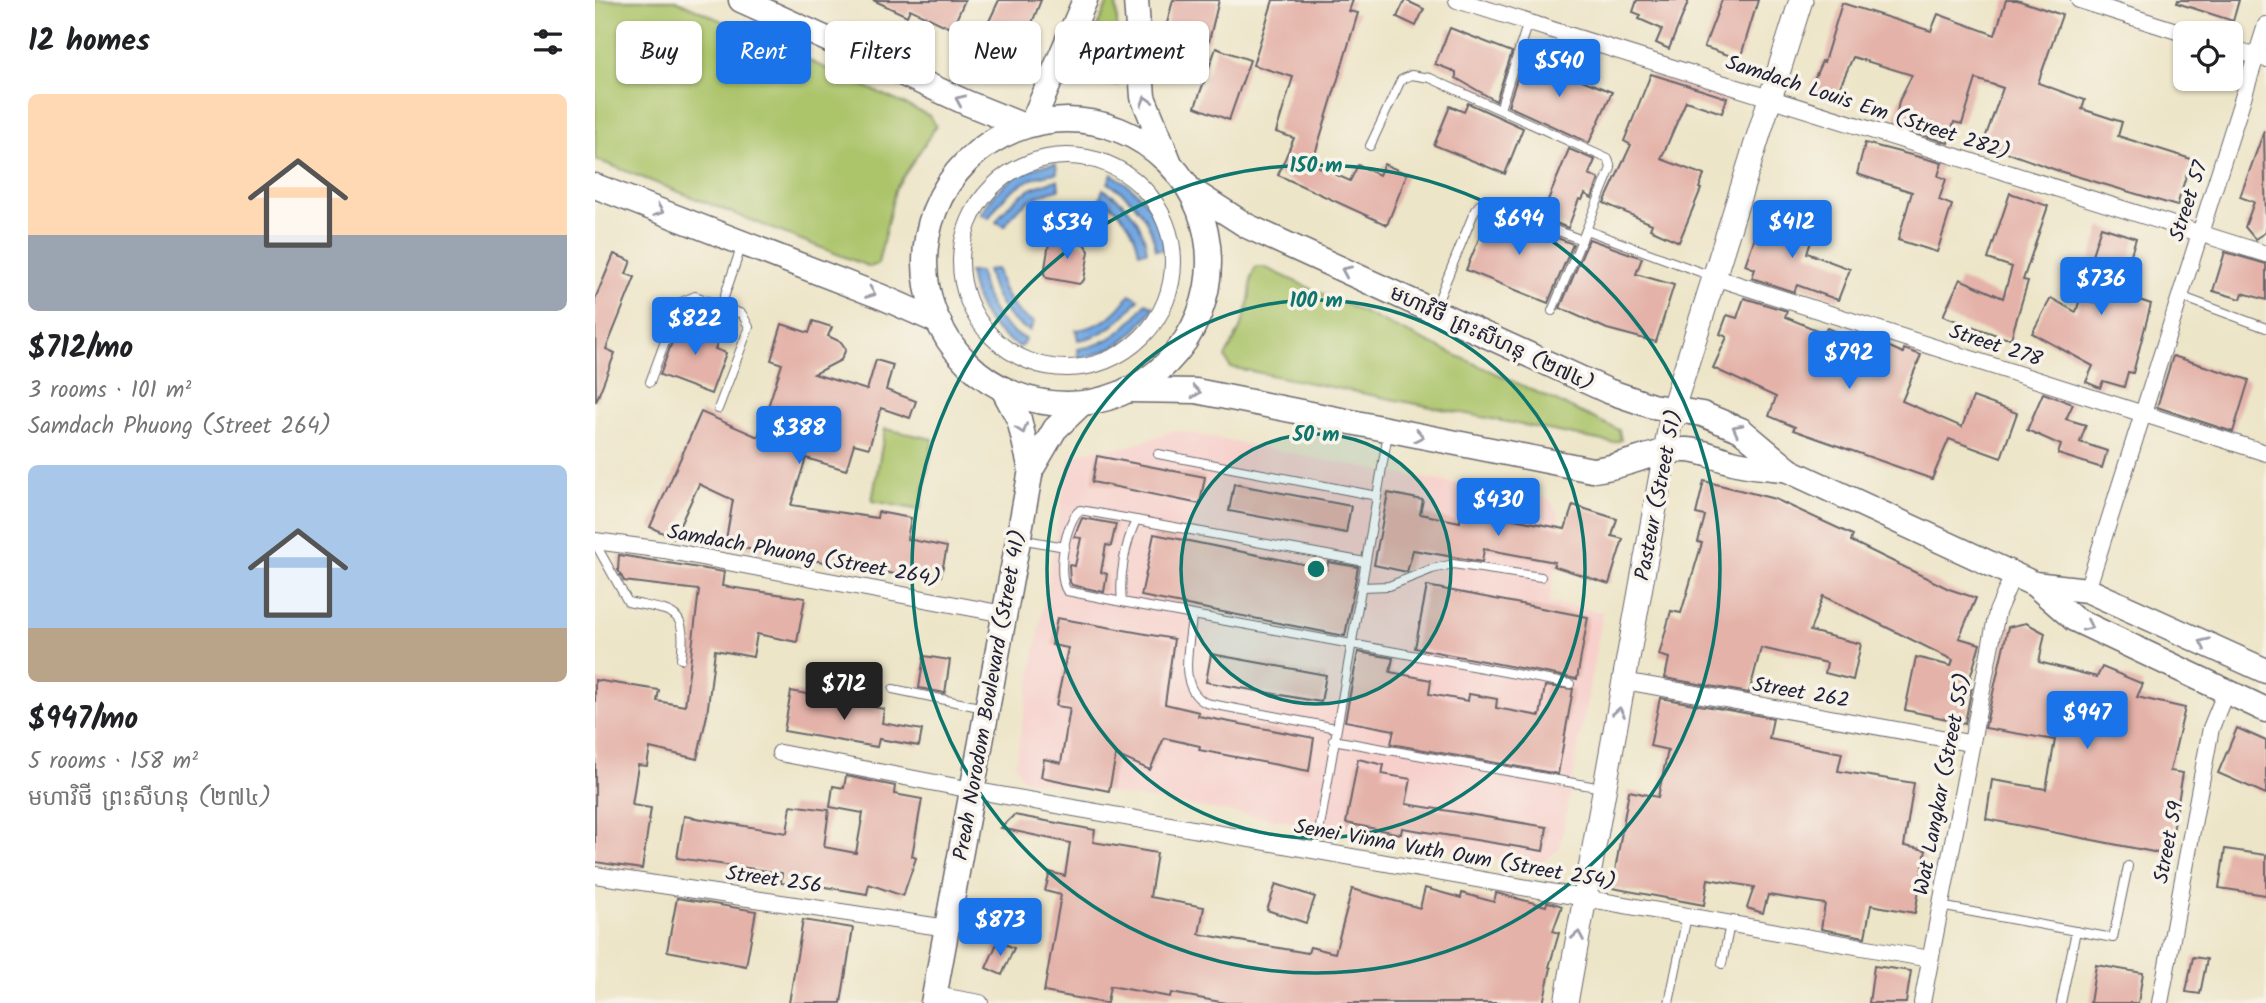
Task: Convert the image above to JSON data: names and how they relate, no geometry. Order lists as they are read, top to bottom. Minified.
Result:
{"streets":{"main road":["មហាវិថី ព្រះសីហនុ (២៧៤)","Preah Norodom Boulevard (Street 41)"],"street":["Samdach Louis Em (Street 282)","Street 57","Street 278","Pasteur (Street 51)","Samdach Phuong (Street 264)","Street 262","Wat Langkar (Street 55)","Street 59","Senei Vinna Vuth Oum (Street 254)","Street 256"]},"crossings":[["Samdach Louis Em (Street 282)","Street 57"],["Samdach Louis Em (Street 282)","Pasteur (Street 51)"],["Street 57","មហាវិថី ព្រះសីហនុ (២៧៤)"],["Street 57","Street 278"],["មហាវិថី ព្រះសីហនុ (២៧៤)","Pasteur (Street 51)"],["មហាវិថី ព្រះសីហនុ (២៧៤)","Wat Langkar (Street 55)"],["មហាវិថី ព្រះសីហនុ (២៧៤)","Street 59"],["Street 278","Pasteur (Street 51)"],["Pasteur (Street 51)","Street 262"],["Pasteur (Street 51)","Senei Vinna Vuth Oum (Street 254)"],["Samdach Phuong (Street 264)","Preah Norodom Boulevard (Street 41)"],["Street 262","Wat Langkar (Street 55)"],["Preah Norodom Boulevard (Street 41)","Senei Vinna Vuth Oum (Street 254)"],["Preah Norodom Boulevard (Street 41)","Street 256"],["Wat Langkar (Street 55)","Senei Vinna Vuth Oum (Street 254)"]],"page":{"heading":"12 homes","chip":["Buy","Rent","Filters","New","Apartment"],"price":["$540","$694","$412","$534","$736","$822","$792","$388","$430","$712","$947","$873"],"list":[{"name":"$712/mo","note":"3 rooms · 101 m² · Samdach Phuong (Street 264)"},{"name":"$947/mo","note":"5 rooms · 158 m² · មហាវិថី ព្រះសីហនុ (២៧៤)"}]},"rings":["150 m","100 m","50 m"]}
